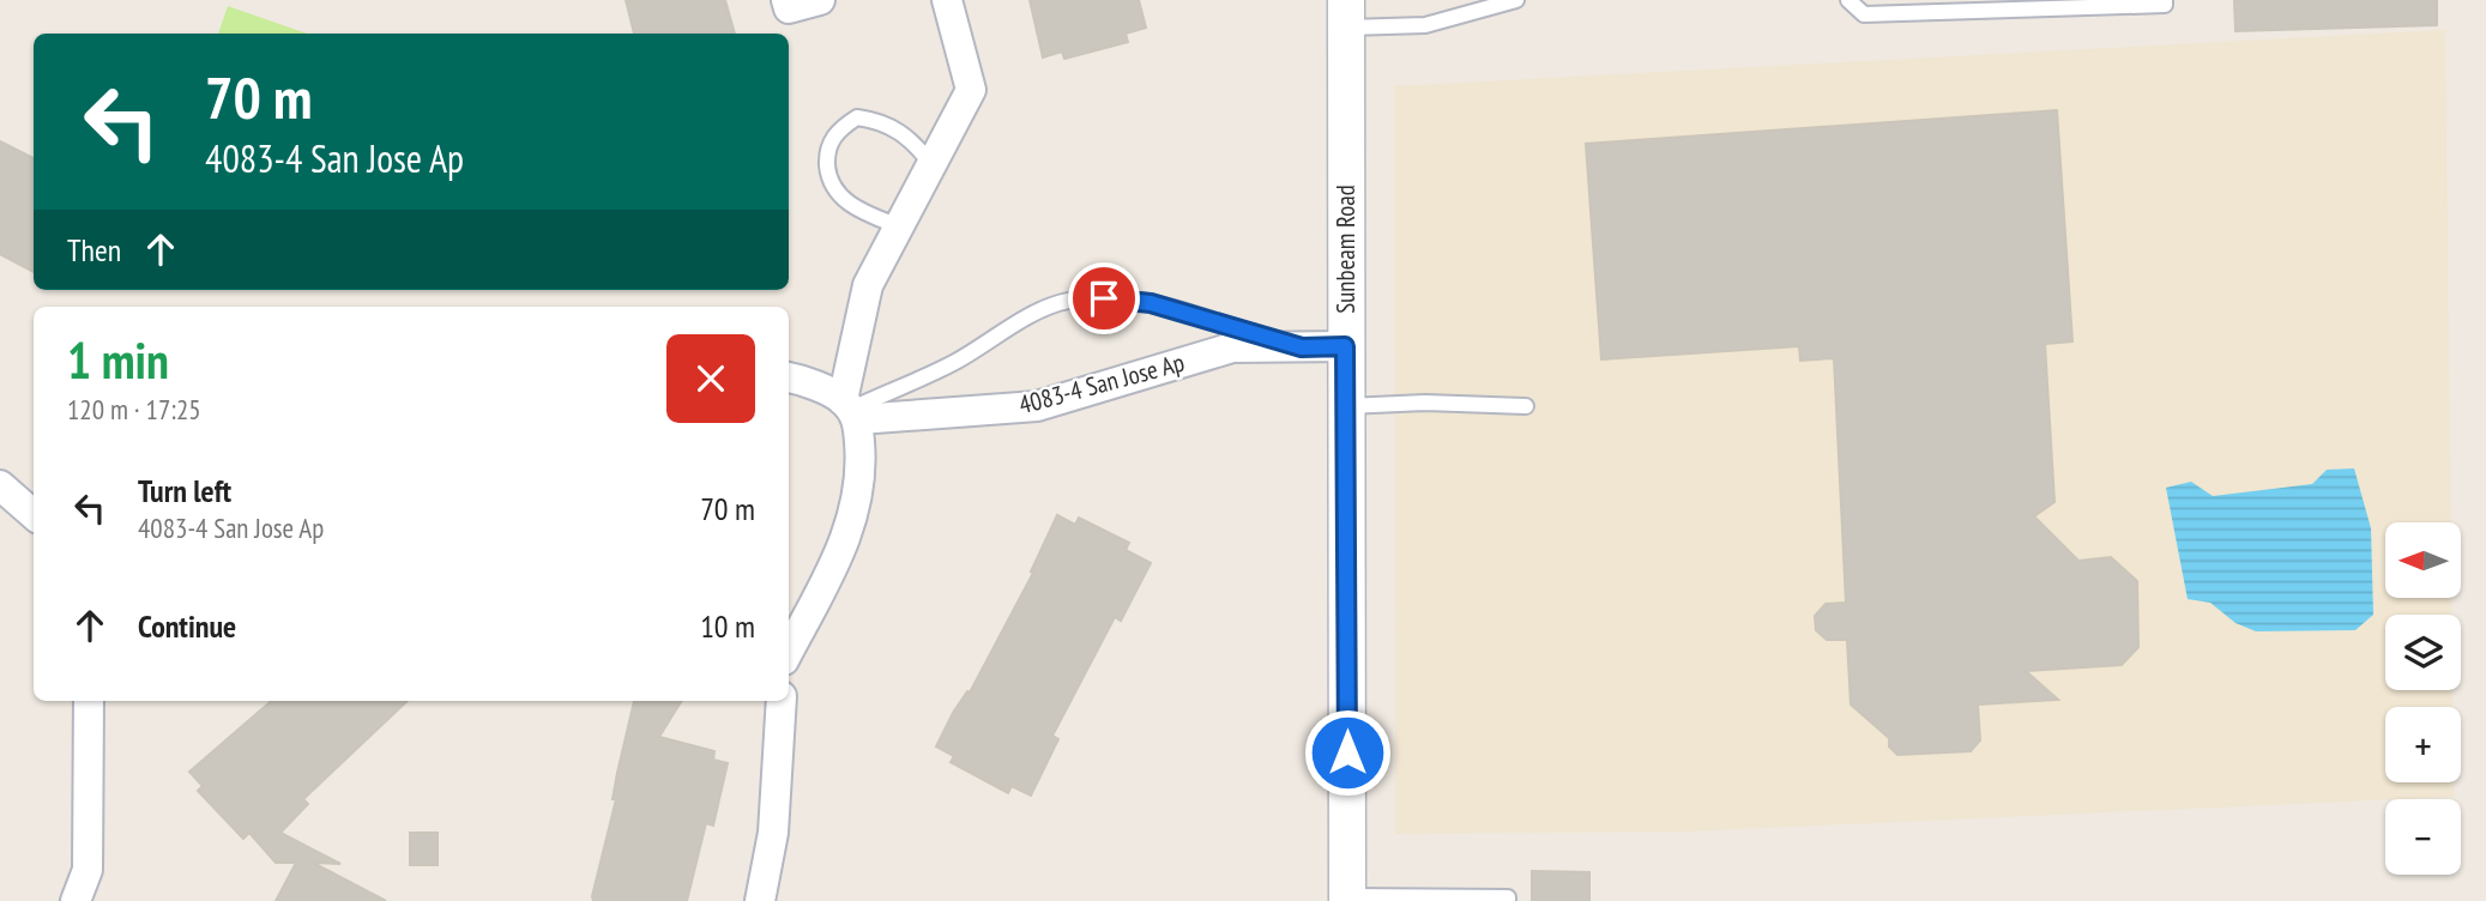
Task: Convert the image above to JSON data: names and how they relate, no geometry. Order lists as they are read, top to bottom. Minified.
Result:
{"streets":{"street":["Sunbeam Road","4083-4 San Jose Ap"]},"crossings":[["Sunbeam Road","4083-4 San Jose Ap"]],"north":"left","page":{"turn":["70 m","4083-4 San Jose Ap"],"then":"Then","heading":["1 min","120 m · 17:25"],"list":[{"name":"Turn left","note":"4083-4 San Jose Ap","value":"70 m"},{"name":"Continue","value":"10 m"}],"map_buttons":["+","−"]}}
